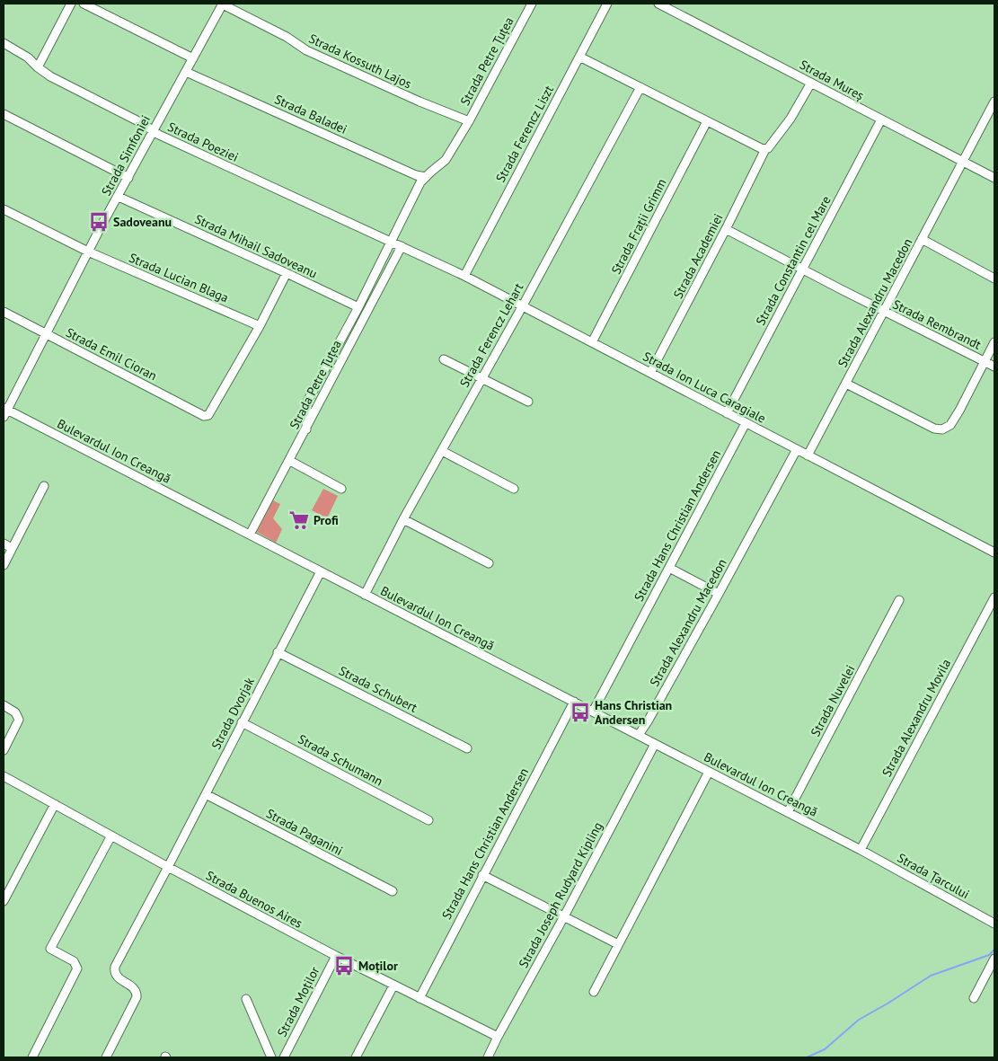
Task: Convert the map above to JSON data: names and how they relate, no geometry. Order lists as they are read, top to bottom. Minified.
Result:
{"streets":{"street":["Strada Kossuth Lajos","Strada Petre Țuțea","Strada Mureș","Strada Baladei","Strada Ferencz Liszt","Strada Poeziei","Strada Simfoniei","Strada Frații Grimm","Strada Mihail Sadoveanu","Strada Academiei","Strada Constantin cel Mare","Strada Lucian Blaga","Strada Alexandru Macedon","Strada Rembrandt","Strada Ferencz Lehart","Strada Emil Cioran","Strada Ion Luca Caragiale","Bulevardul Ion Creangă","Strada Hans Christian Andersen","Strada Schubert","Strada Nuvelei","Strada Dvorjak","Strada Alexandru Movila","Strada Schumann","Strada Paganini","Strada Țarcului","Strada Joseph Rudyard Kipling","Strada Buenos Aires","Strada Moților"]},"crossings":[["Strada Kossuth Lajos","Strada Petre Țuțea"],["Strada Kossuth Lajos","Strada Simfoniei"],["Strada Petre Țuțea","Strada Baladei"],["Strada Petre Țuțea","Strada Poeziei"],["Strada Petre Țuțea","Strada Mihail Sadoveanu"],["Strada Petre Țuțea","Strada Ion Luca Caragiale"],["Strada Petre Țuțea","Bulevardul Ion Creangă"],["Strada Mureș","Strada Academiei"],["Strada Mureș","Strada Constantin cel Mare"],["Strada Mureș","Strada Alexandru Macedon"],["Strada Baladei","Strada Simfoniei"],["Strada Ferencz Liszt","Strada Ion Luca Caragiale"],["Strada Poeziei","Strada Simfoniei"],["Strada Poeziei","Strada Ion Luca Caragiale"],["Strada Simfoniei","Strada Mihail Sadoveanu"],["Strada Simfoniei","Strada Lucian Blaga"],["Strada Simfoniei","Strada Emil Cioran"],["Strada Simfoniei","Bulevardul Ion Creangă"],["Strada Frații Grimm","Strada Ion Luca Caragiale"],["Strada Academiei","Strada Rembrandt"],["Strada Academiei","Strada Ion Luca Caragiale"],["Strada Constantin cel Mare","Strada Rembrandt"],["Strada Constantin cel Mare","Strada Ion Luca Caragiale"],["Strada Lucian Blaga","Strada Emil Cioran"],["Strada Alexandru Macedon","Strada Rembrandt"],["Strada Alexandru Macedon","Strada Ion Luca Caragiale"],["Strada Alexandru Macedon","Bulevardul Ion Creangă"],["Strada Ferencz Lehart","Strada Ion Luca Caragiale"],["Strada Ferencz Lehart","Bulevardul Ion Creangă"],["Strada Ion Luca Caragiale","Strada Hans Christian Andersen"],["Bulevardul Ion Creangă","Strada Hans Christian Andersen"],["Bulevardul Ion Creangă","Strada Nuvelei"],["Bulevardul Ion Creangă","Strada Dvorjak"],["Bulevardul Ion Creangă","Strada Alexandru Movila"],["Bulevardul Ion Creangă","Strada Țarcului"],["Bulevardul Ion Creangă","Strada Joseph Rudyard Kipling"],["Strada Hans Christian Andersen","Strada Buenos Aires"],["Strada Schubert","Strada Dvorjak"],["Strada Dvorjak","Strada Schumann"],["Strada Dvorjak","Strada Paganini"],["Strada Dvorjak","Strada Buenos Aires"],["Strada Alexandru Movila","Strada Țarcului"],["Strada Joseph Rudyard Kipling","Strada Buenos Aires"],["Strada Buenos Aires","Strada Moților"]],"places":{"bus stop":["Sadoveanu","Hans Christian Andersen","Moților"],"supermarket":["Profi"]}}
